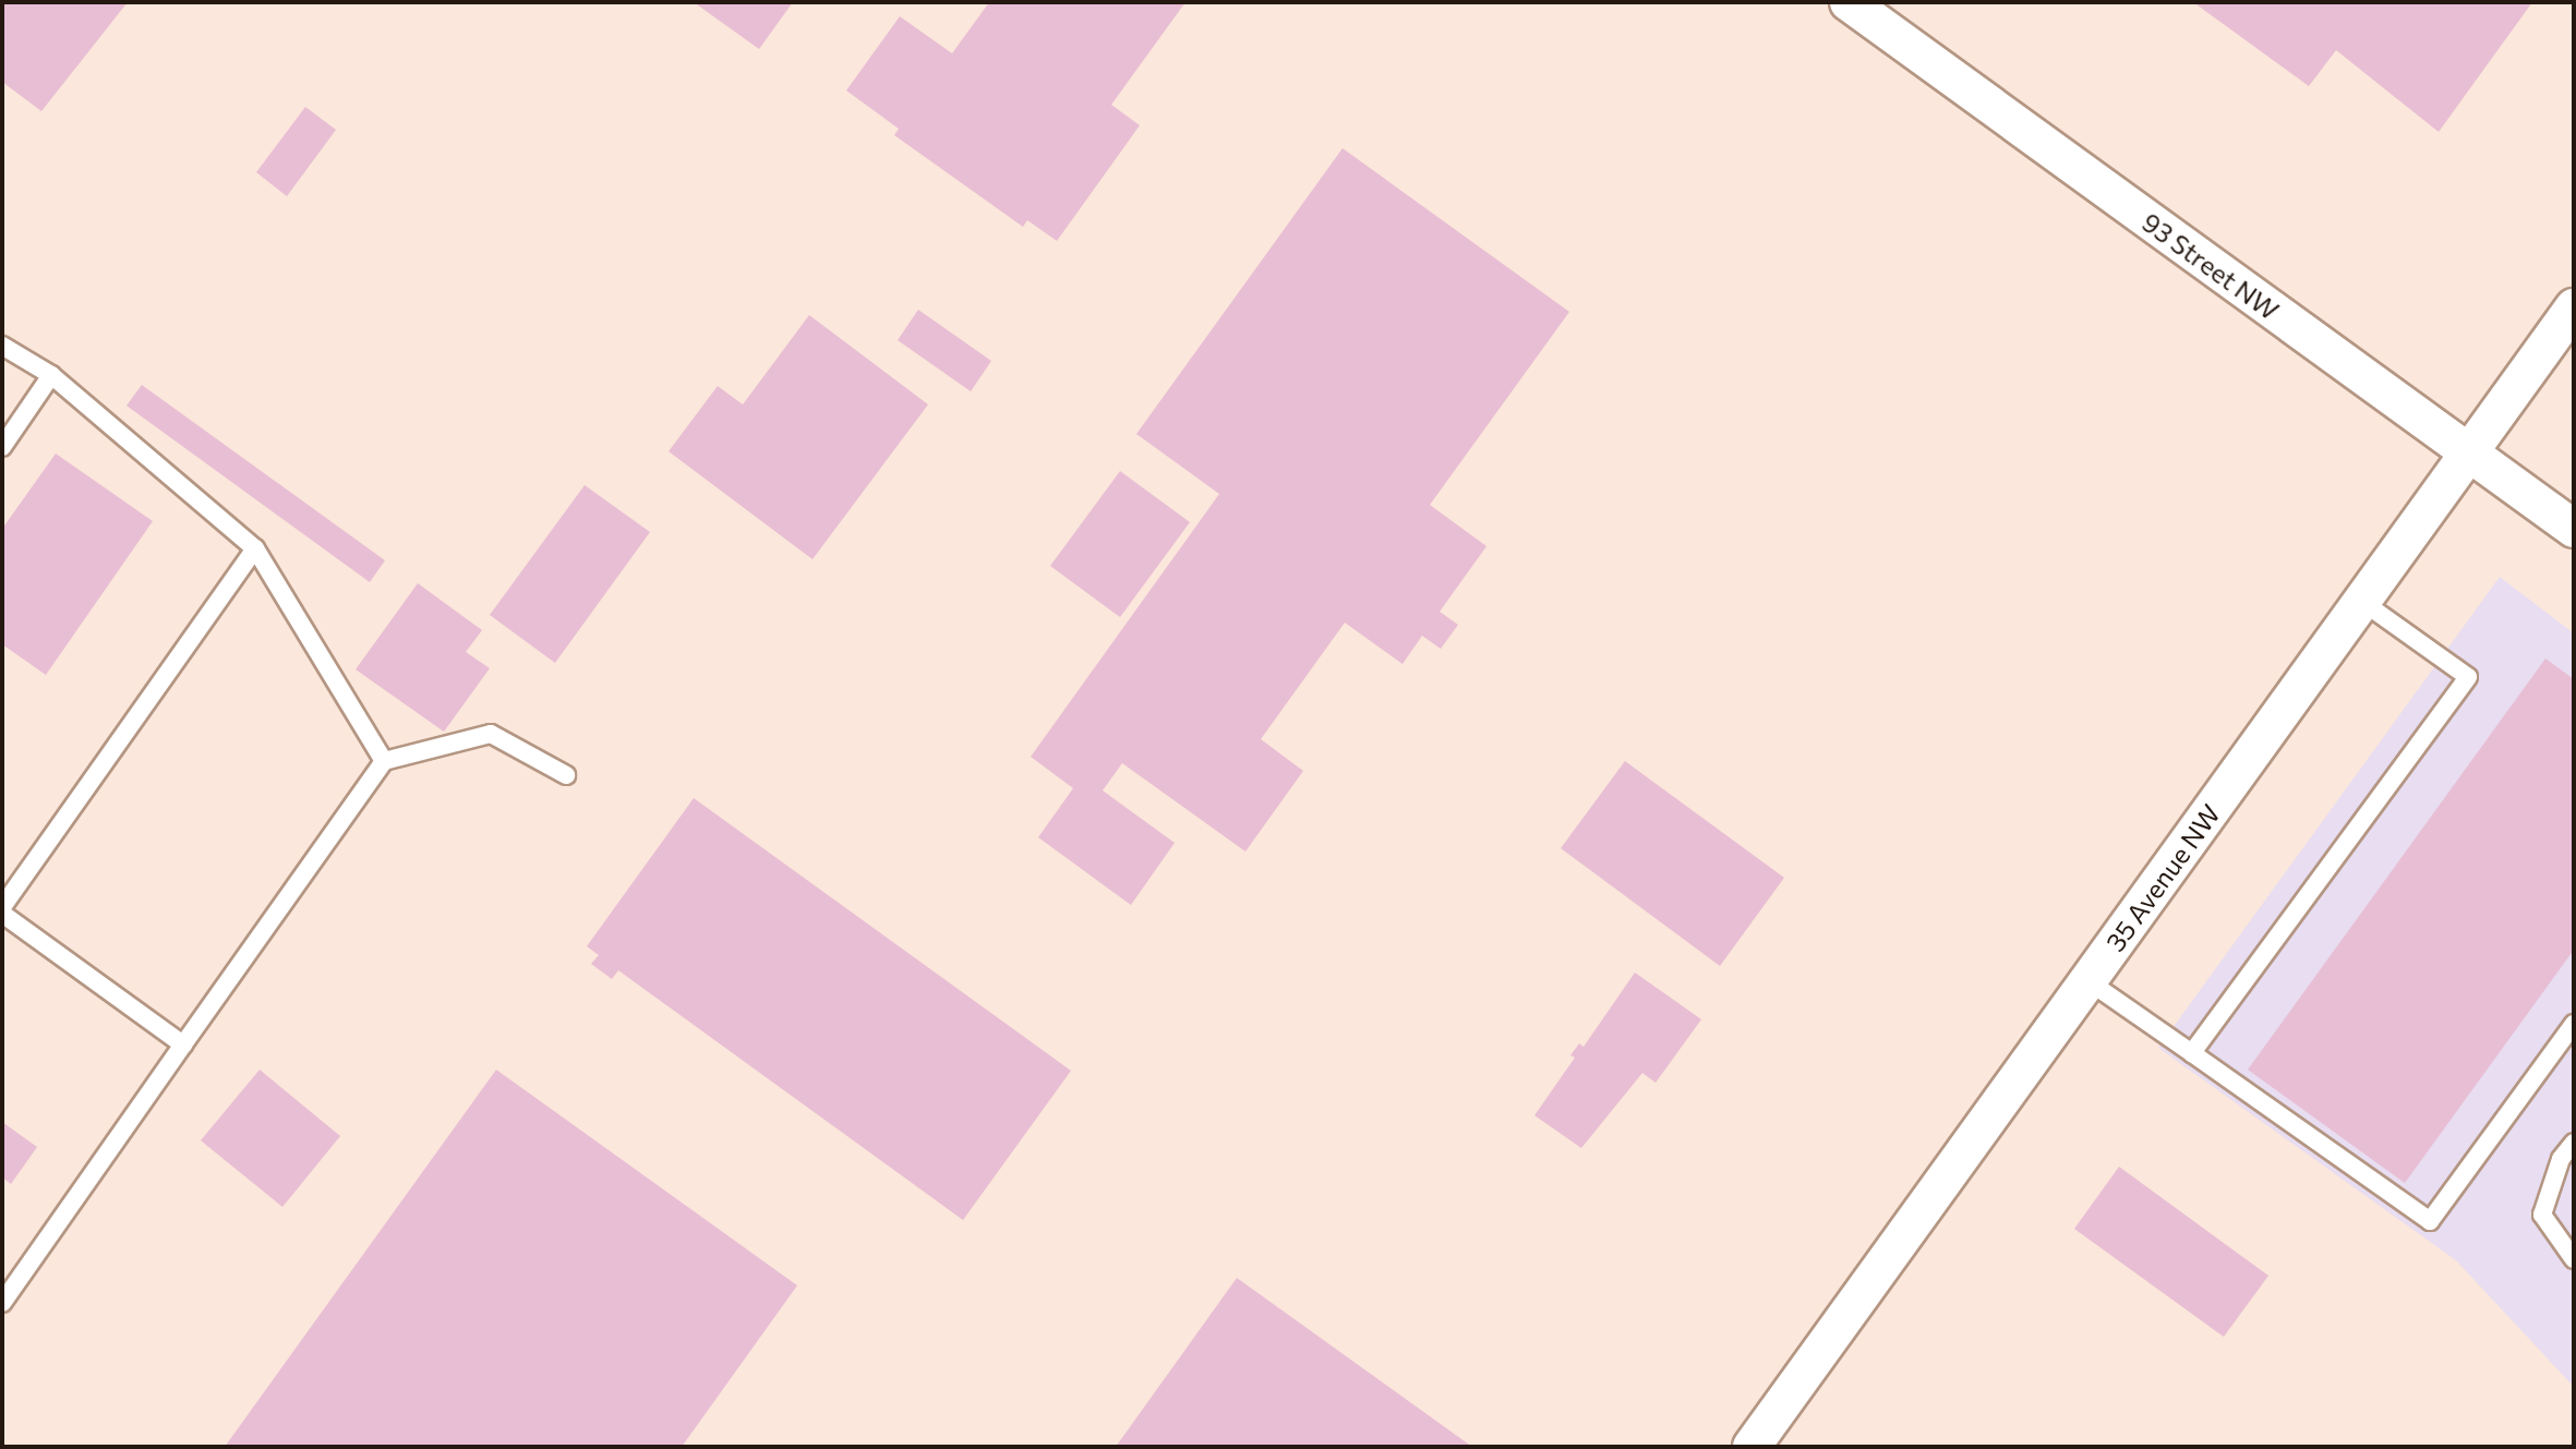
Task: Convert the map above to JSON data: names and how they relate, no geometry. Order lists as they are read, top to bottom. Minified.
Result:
{"streets":{"street":["93 Street NW","35 Avenue NW"]},"crossings":[["93 Street NW","35 Avenue NW"]]}
